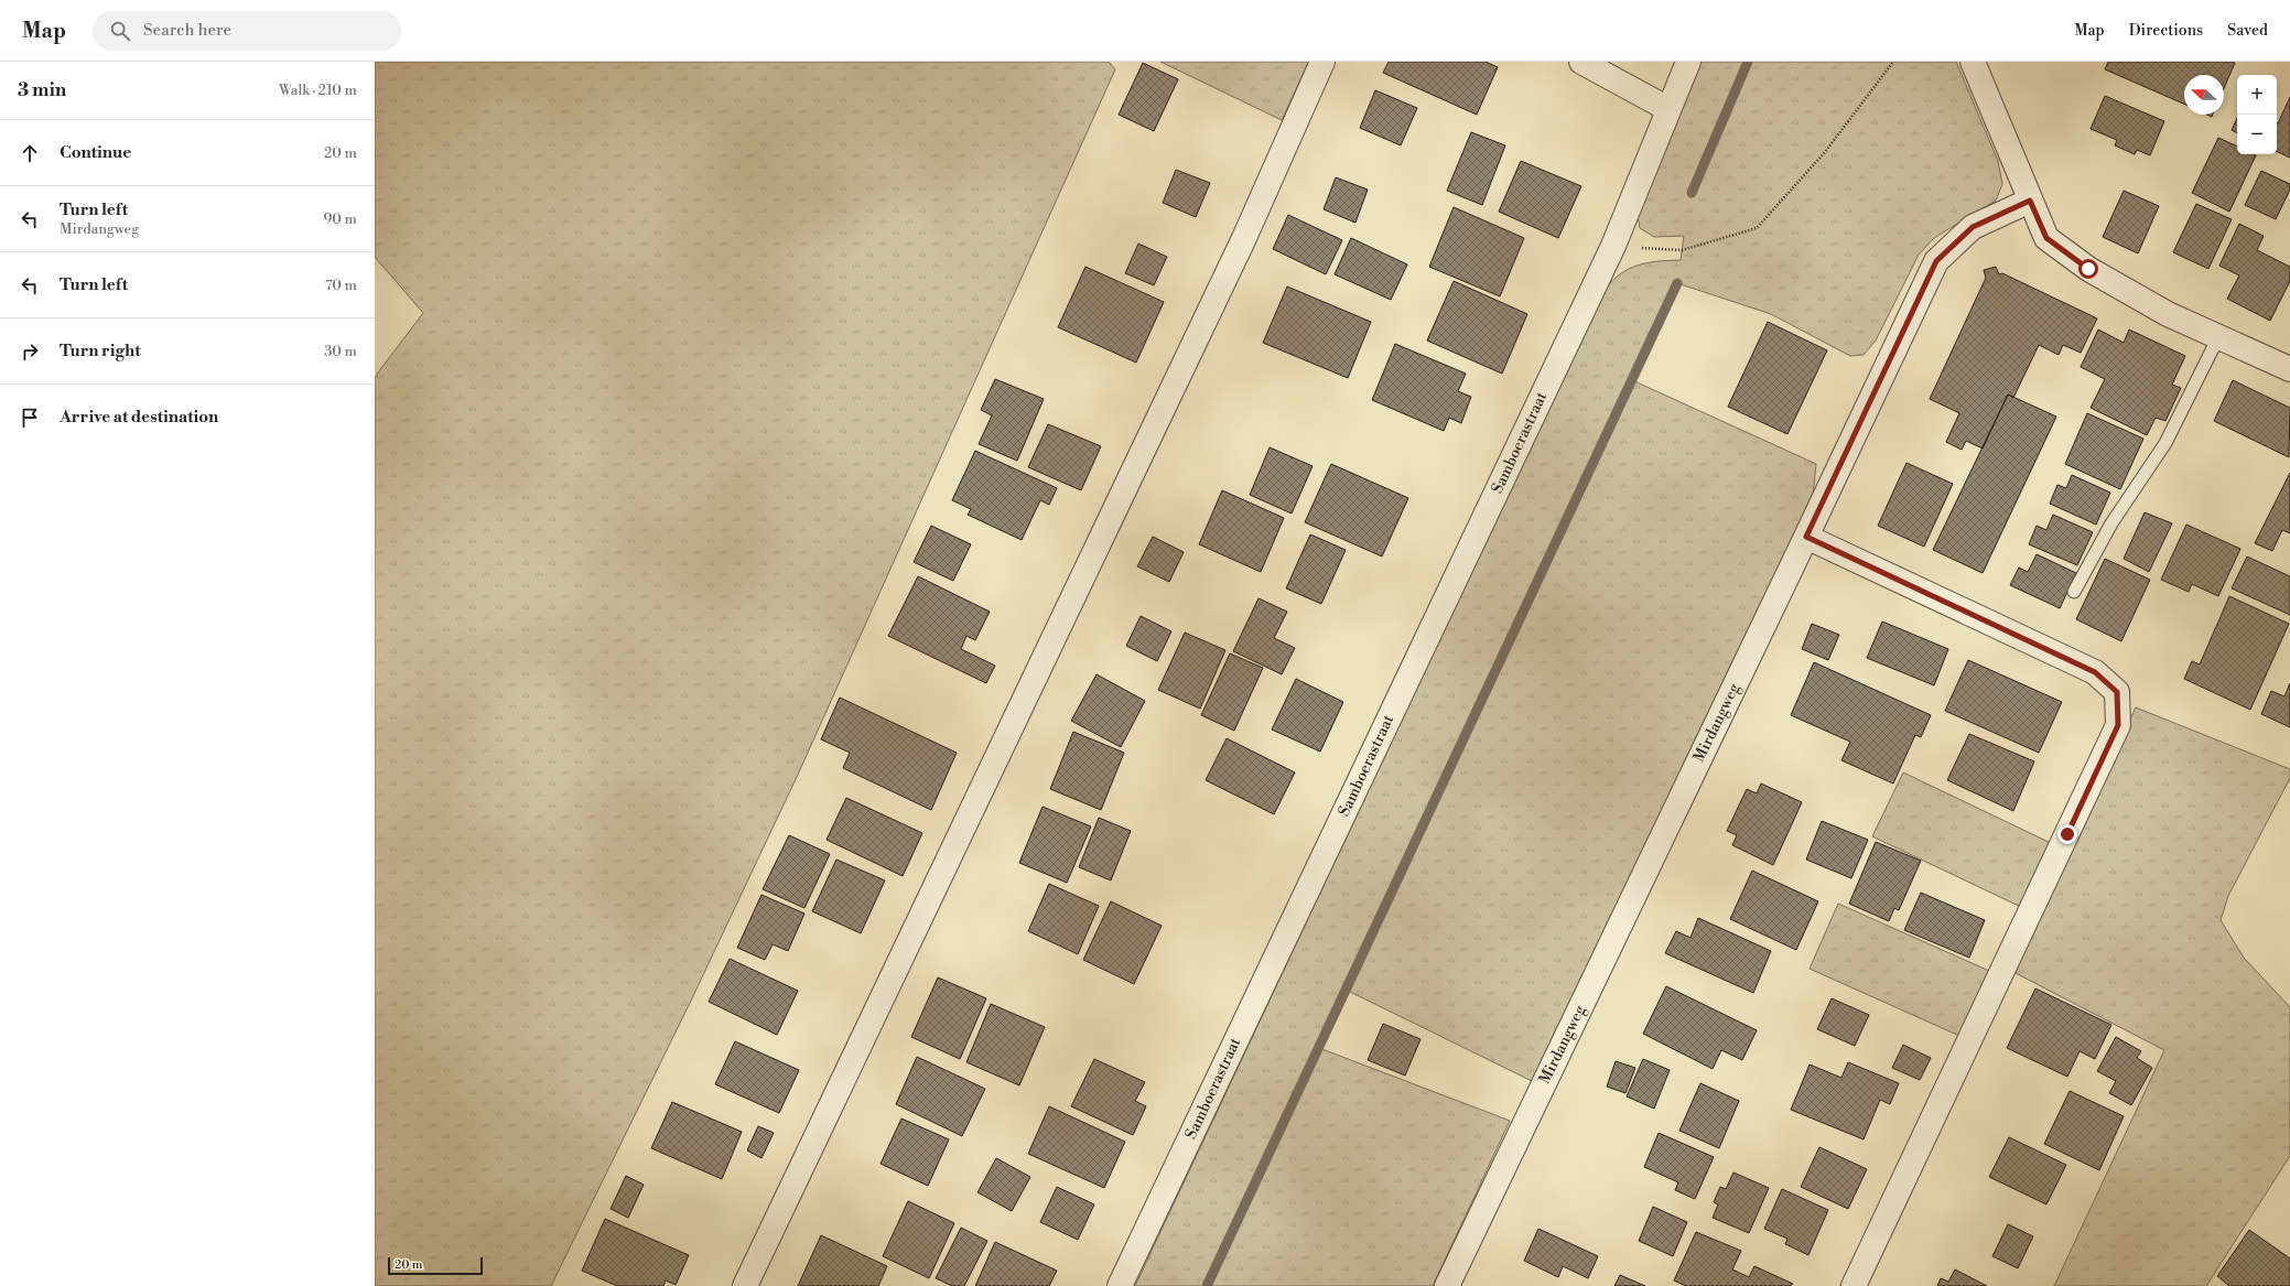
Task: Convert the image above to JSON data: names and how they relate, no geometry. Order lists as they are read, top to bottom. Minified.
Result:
{"streets":{"street":["Samboerastraat","Mirdangweg"]},"scale_bar":"20 m","north":"left","page":{"header":"Map","search":"Search here","nav":["Map","Directions","Saved"],"heading":["3 min","Walk · 210 m"],"map_buttons":["+","−"],"list":[["Continue","20 m"],["Turn left","Mirdangweg","90 m"],["Turn left","70 m"],["Turn right","30 m"],"Arrive at destination"],"scale":"20 m"}}
